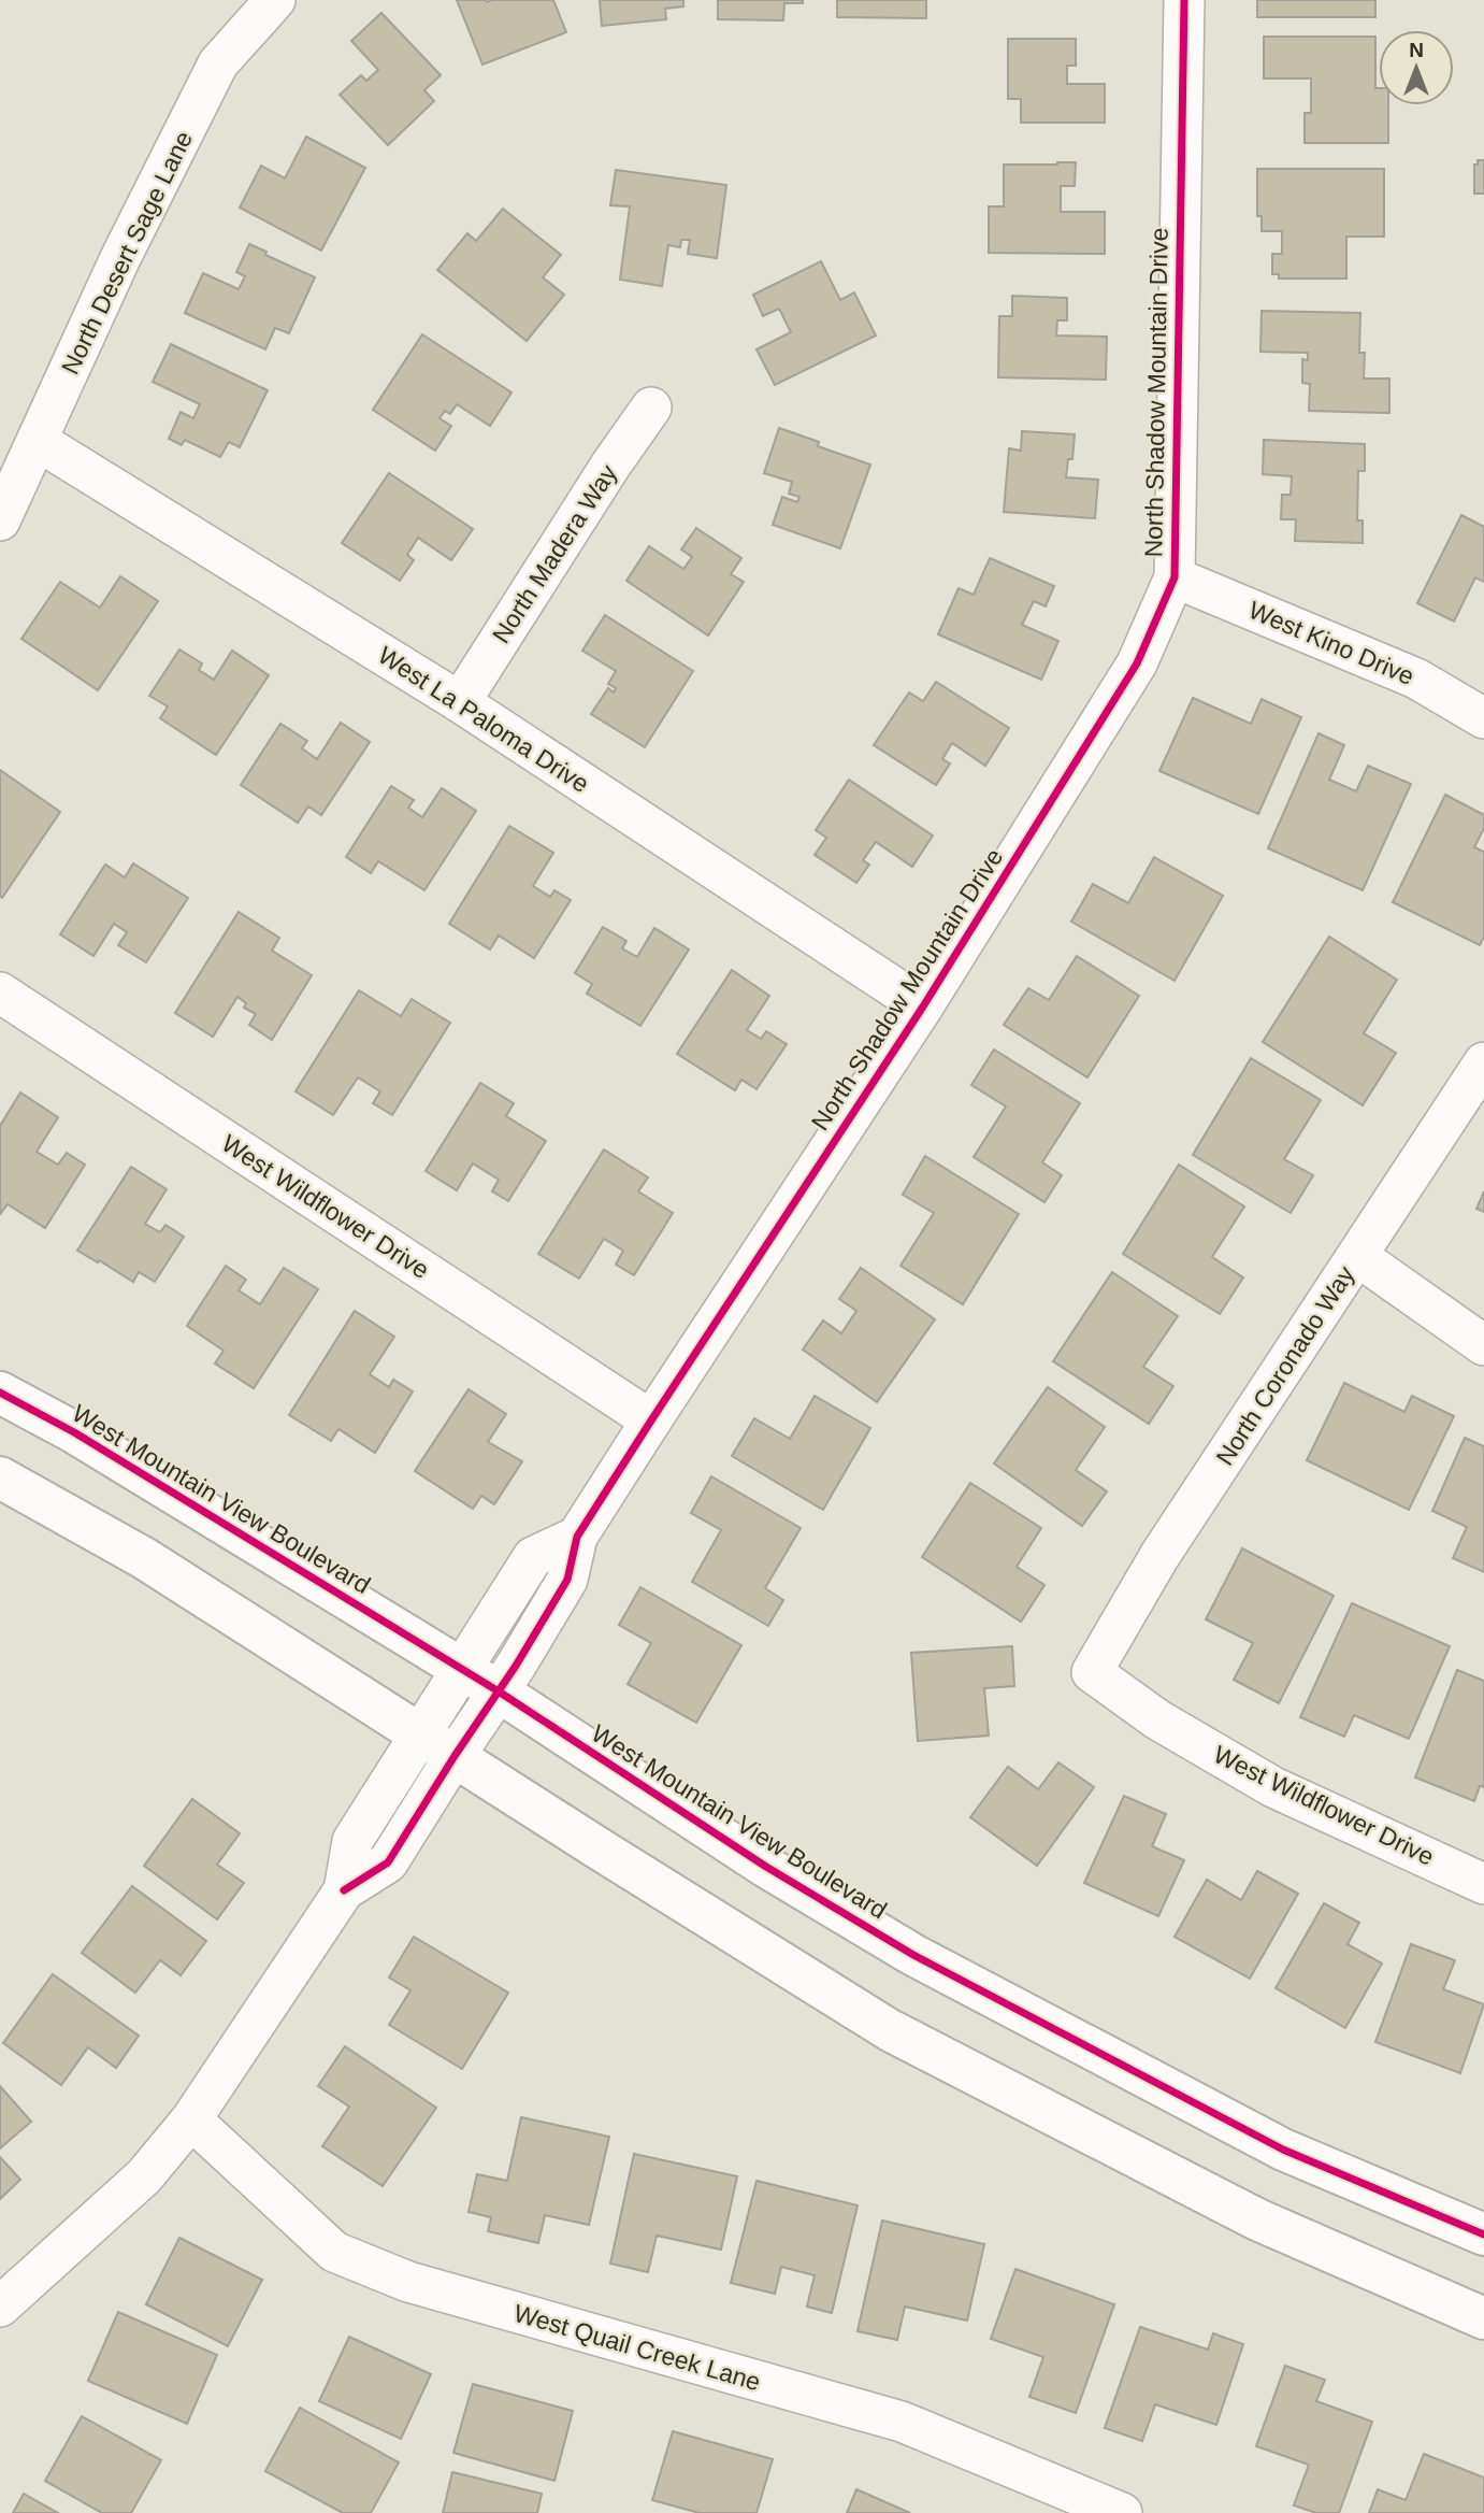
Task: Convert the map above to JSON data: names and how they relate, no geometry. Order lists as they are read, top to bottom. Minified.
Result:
{"streets":{"street":["North Desert Sage Lane","North Shadow Mountain Drive","North Madera Way","West Kino Drive","West La Paloma Drive","West Wildflower Drive","North Coronado Way","West Mountain View Boulevard","West Quail Creek Lane"]},"crossings":[["North Desert Sage Lane","West La Paloma Drive"],["North Shadow Mountain Drive","West Kino Drive"],["North Shadow Mountain Drive","West La Paloma Drive"],["North Shadow Mountain Drive","West Wildflower Drive"],["North Shadow Mountain Drive","West Mountain View Boulevard"],["North Shadow Mountain Drive","West Quail Creek Lane"],["North Madera Way","West La Paloma Drive"],["West Wildflower Drive","North Coronado Way"]],"north":"top"}
